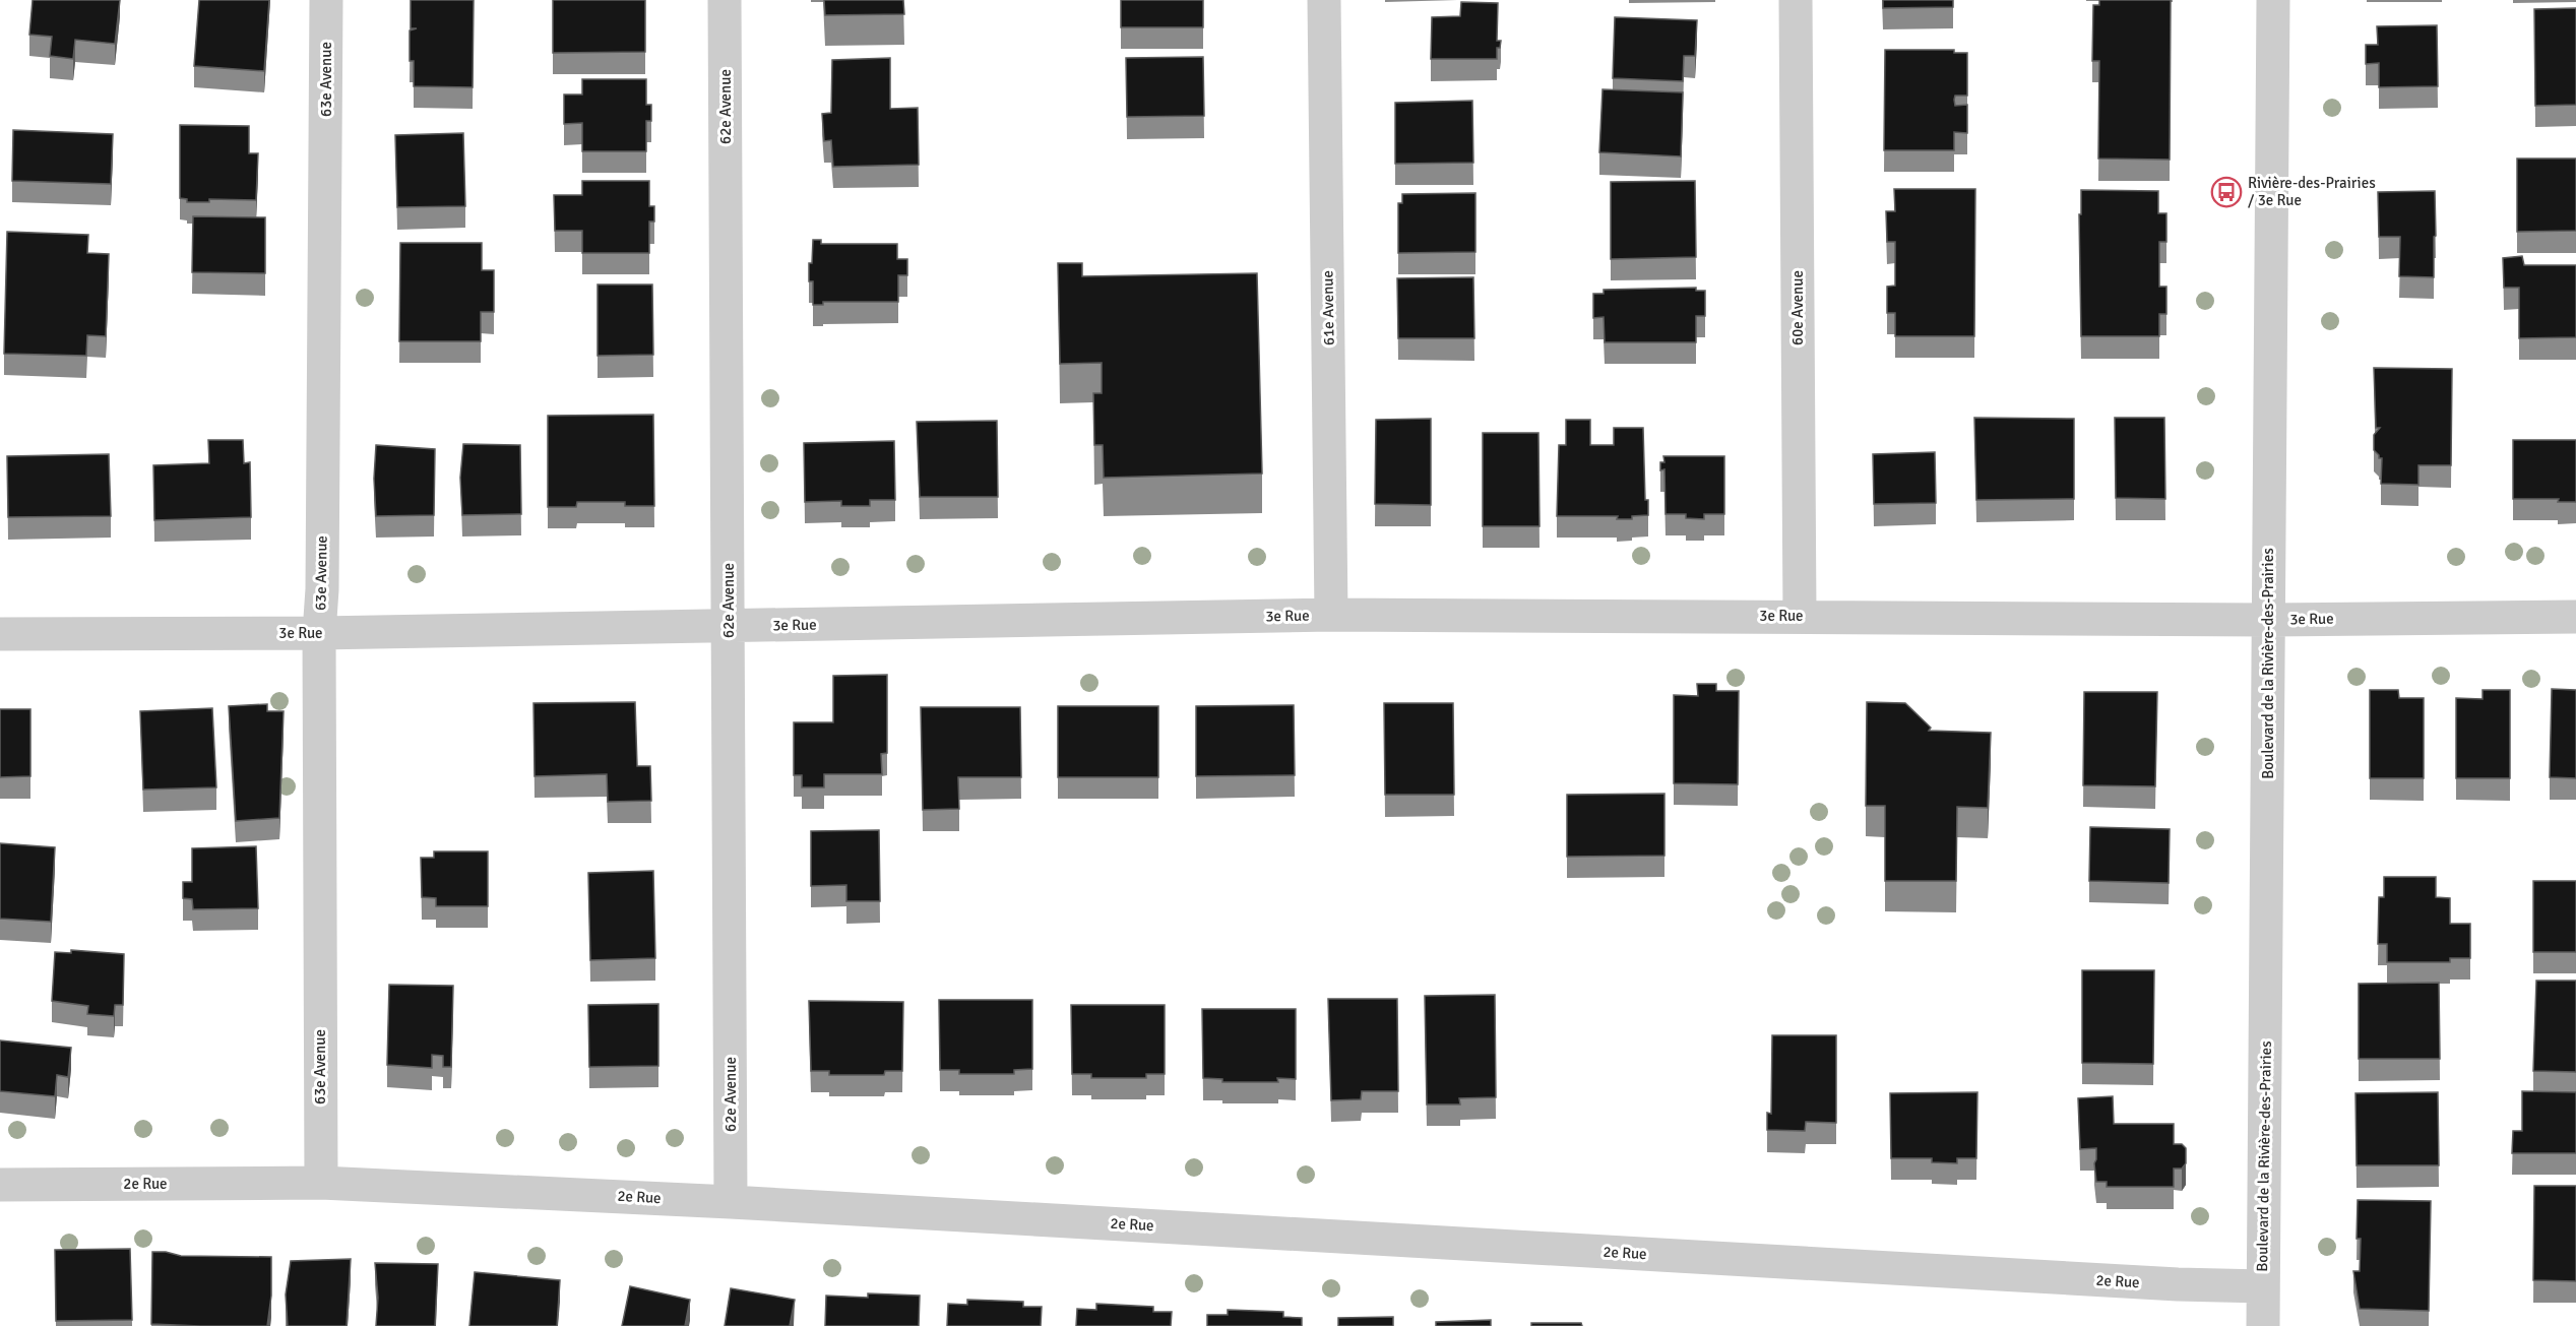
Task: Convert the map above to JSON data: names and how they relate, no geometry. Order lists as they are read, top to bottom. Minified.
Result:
{"streets":{"street":["63e Avenue","62e Avenue","61e Avenue","60e Avenue","3e Rue","Boulevard de la Rivière-des-Prairies","2e Rue"]},"crossings":[["63e Avenue","3e Rue"],["63e Avenue","2e Rue"],["62e Avenue","3e Rue"],["62e Avenue","2e Rue"],["61e Avenue","3e Rue"],["60e Avenue","3e Rue"],["3e Rue","Boulevard de la Rivière-des-Prairies"],["Boulevard de la Rivière-des-Prairies","2e Rue"]],"places":{"bus stop":["Rivière-des-Prairies / 3e Rue"]}}
